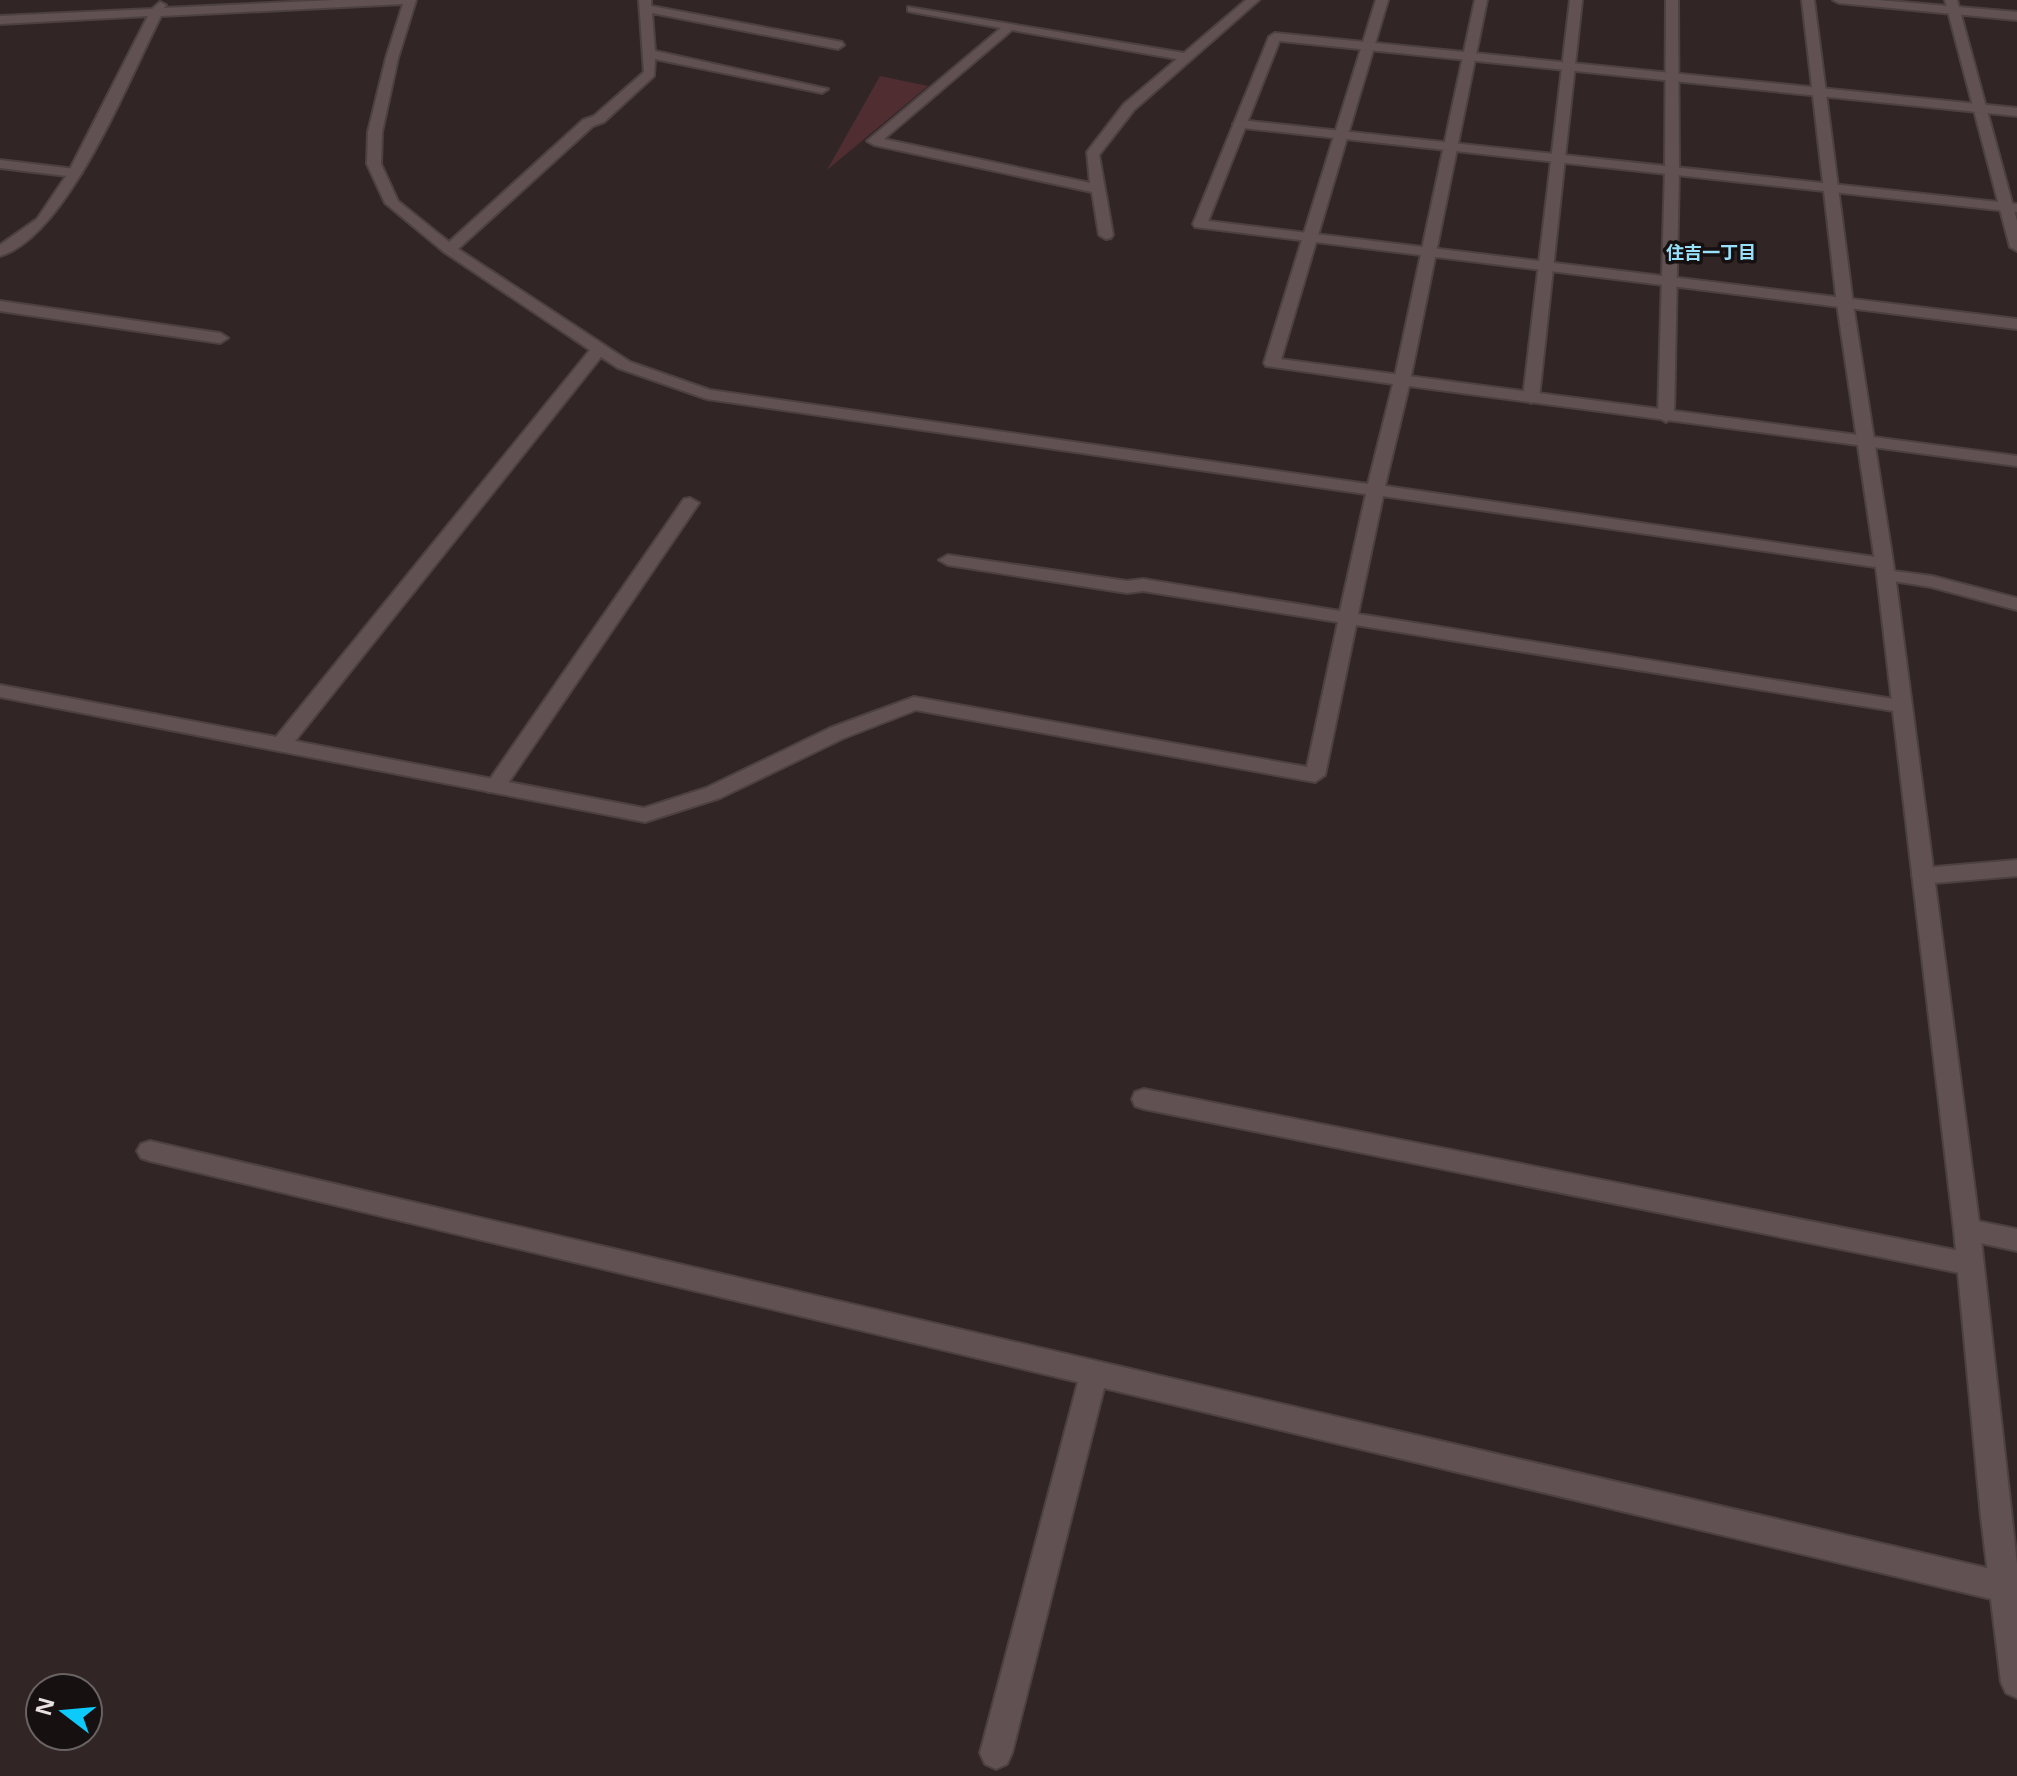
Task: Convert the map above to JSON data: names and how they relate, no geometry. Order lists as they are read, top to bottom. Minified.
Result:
{"districts":["住吉一丁目"],"north":"left"}
